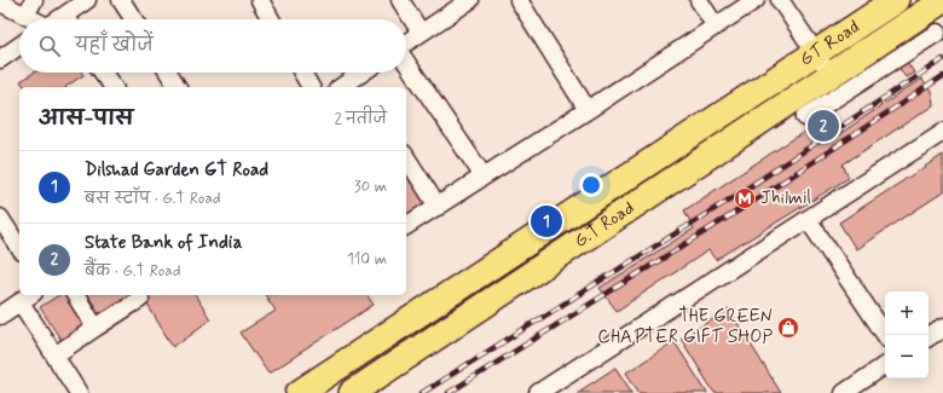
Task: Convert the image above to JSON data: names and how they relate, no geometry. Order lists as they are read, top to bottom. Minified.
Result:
{"streets":{"highway":["GT Road","G.T Road"]},"crossings":[["GT Road","G.T Road"]],"places":{"metro station":["Jhilmil"],"shop":["THE GREEN CHAPTER GIFT SHOP"]},"page":{"search":"यहाँ खोजें","heading":["आस-पास","2 नतीजे"],"pins":["2","1"],"list":[{"mark":"1","name":"Dilshad Garden GT Road","note":"बस स्टॉप · G.T Road","value":"30 m"},{"mark":"2","name":"State Bank of India","note":"बैंक · G.T Road","value":"110 m"}],"map_buttons":["+","−"]}}
